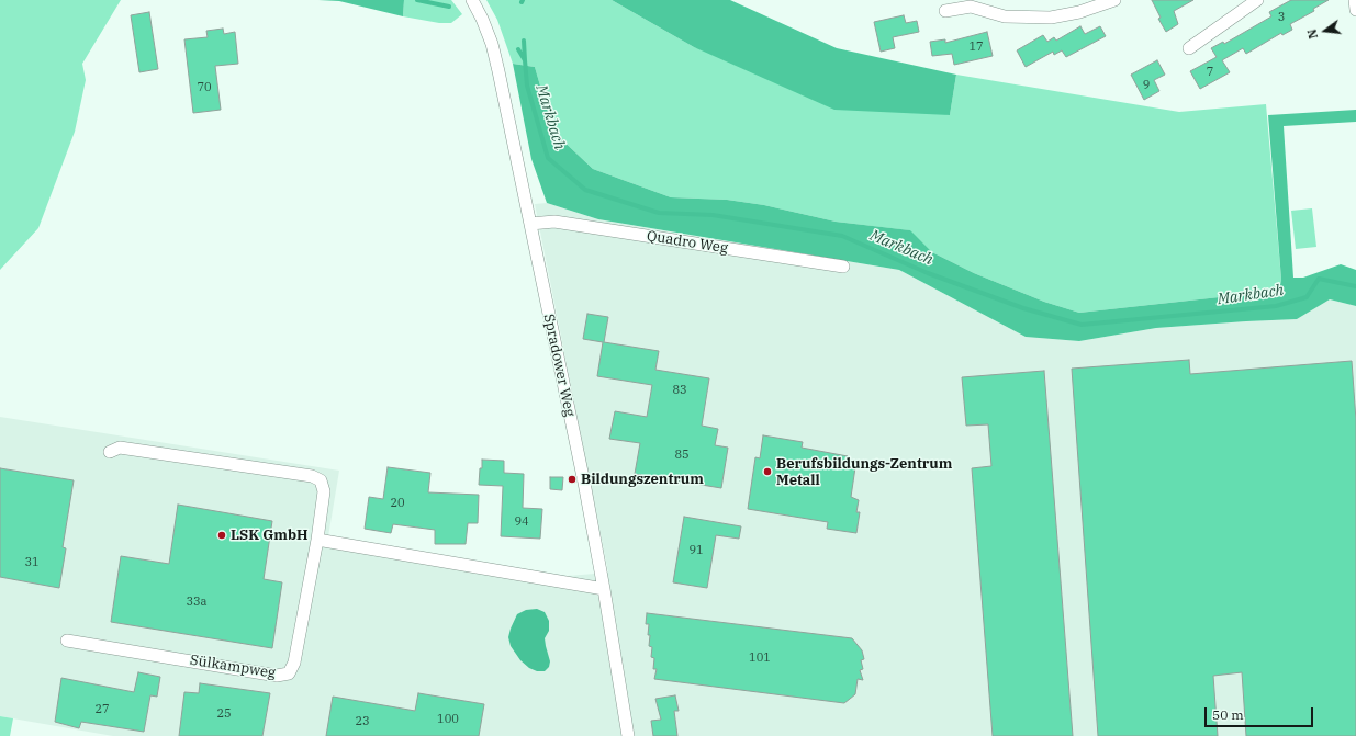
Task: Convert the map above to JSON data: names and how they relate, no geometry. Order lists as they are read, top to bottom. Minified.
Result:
{"streets":{"street":["Quadro Weg","Spradower Weg","Sülkampweg"]},"crossings":[["Quadro Weg","Spradower Weg"]],"water":["Markbach"],"places":["Berufsbildungs-Zentrum Metall","Bildungszentrum","LSK GmbH"],"house_numbers":["3","17","7","9","70","83","85","20","94","91","31","33a","101","27","25","100","23"],"scale_bar":"50 m","north":"left"}
